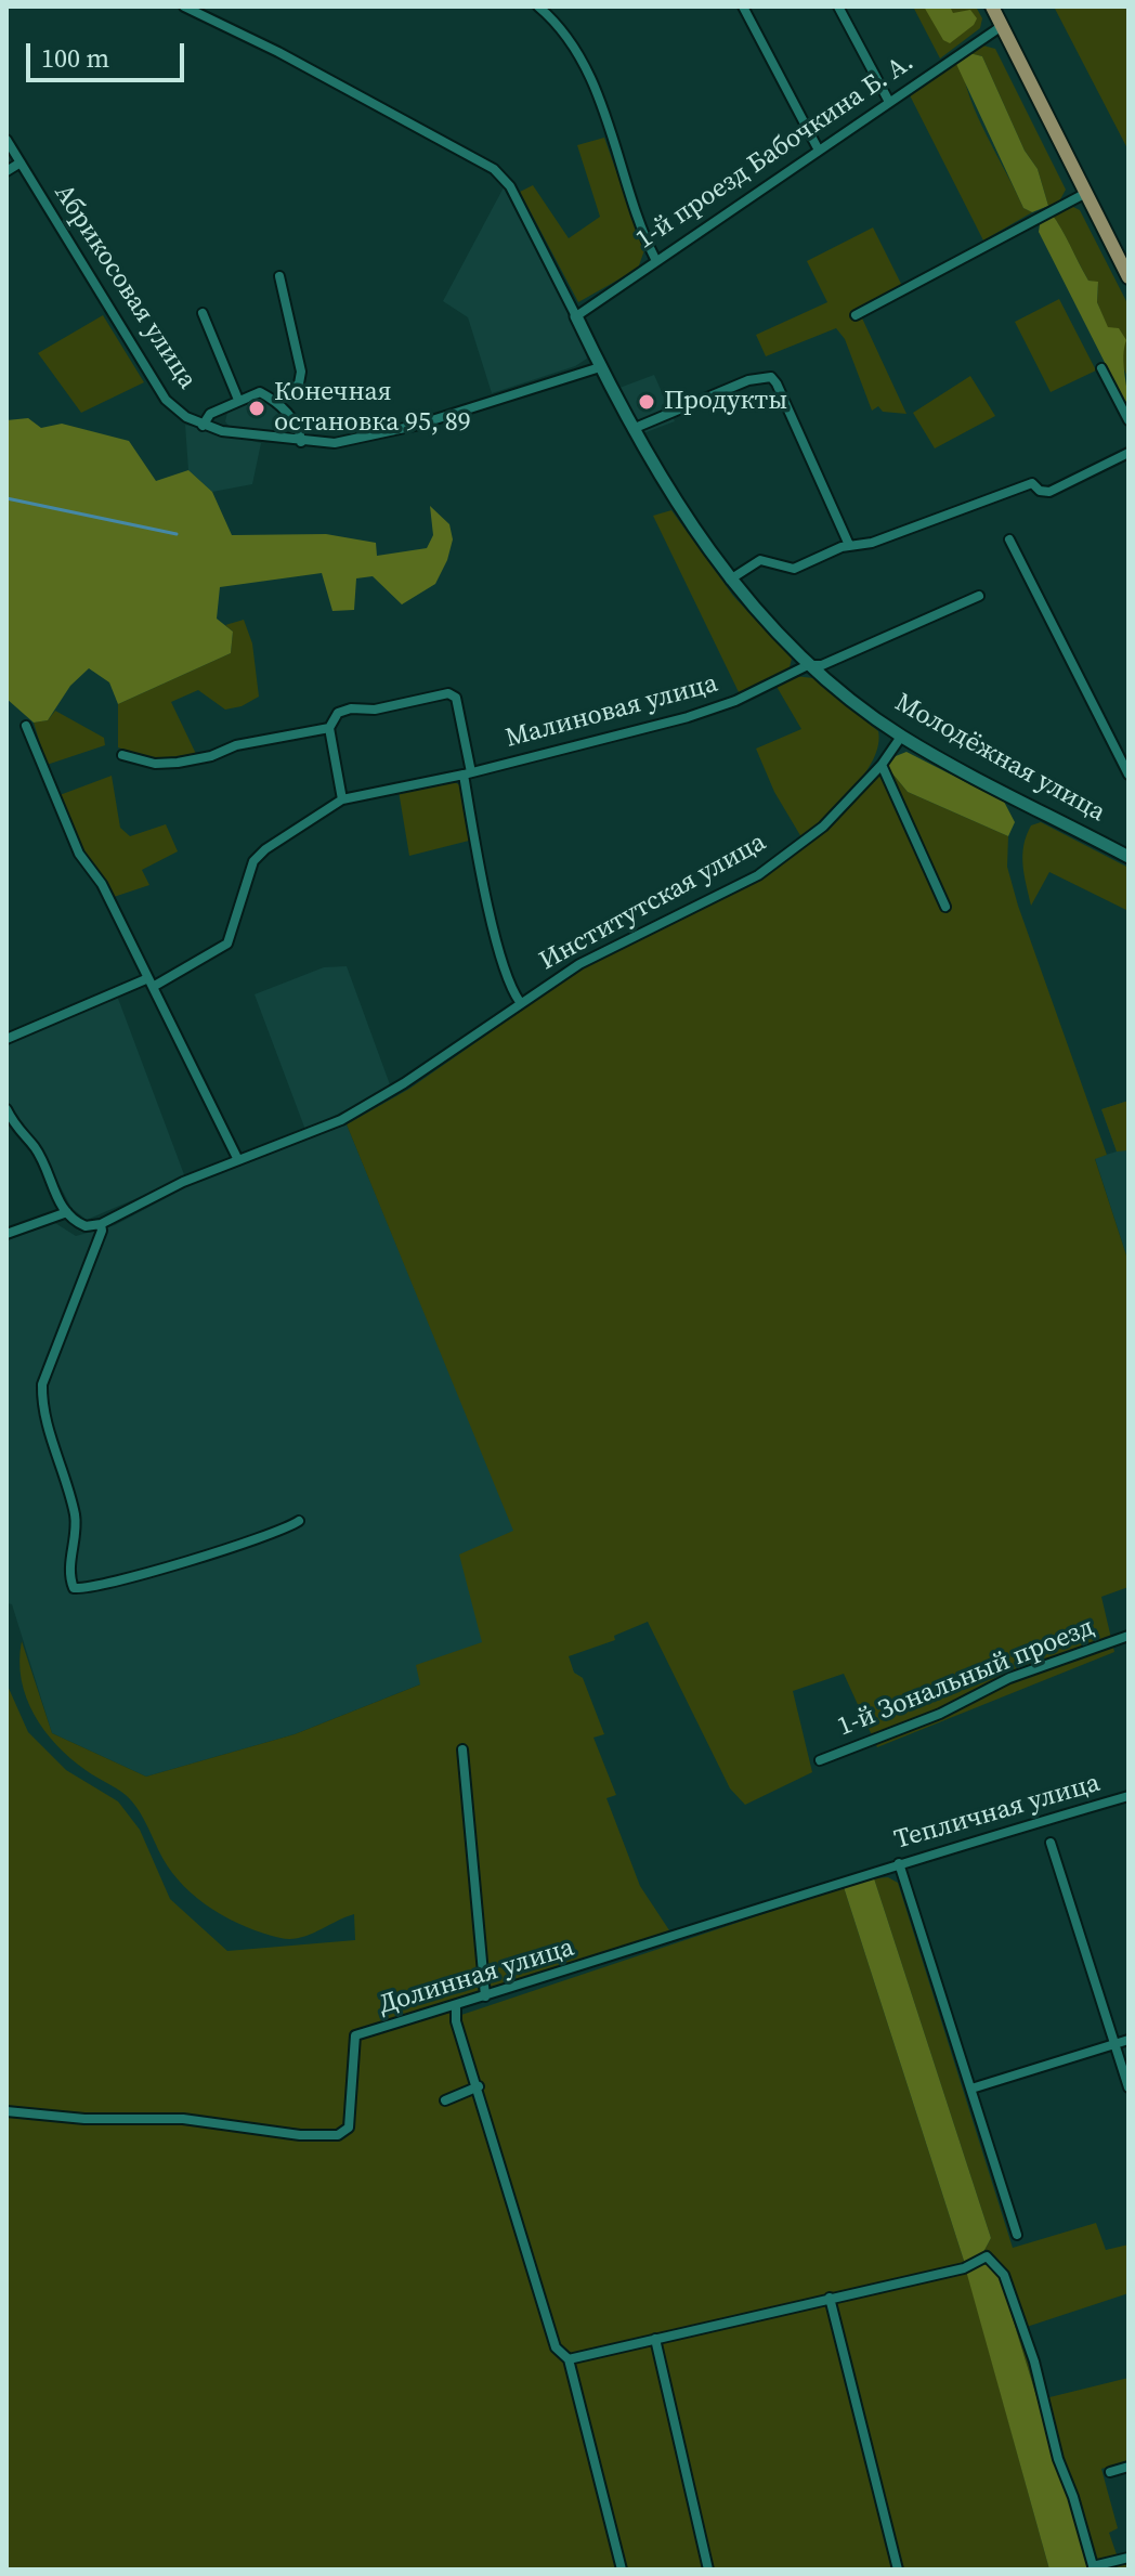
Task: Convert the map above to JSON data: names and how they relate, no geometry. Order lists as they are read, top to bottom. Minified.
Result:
{"streets":{"street":["1-й проезд Бабочкина Б. А.","Абрикосовая улица","Малиновая улица","Молодёжная улица","Институтская улица","1-й Зональный проезд","Тепличная улица","Долинная улица"]},"crossings":[["1-й проезд Бабочкина Б. А.","Молодёжная улица"],["Абрикосовая улица","Молодёжная улица"],["Малиновая улица","Молодёжная улица"],["Молодёжная улица","Институтская улица"],["Тепличная улица","Долинная улица"]],"places":["Продукты","Конечная остановка 95, 89"],"scale_bar":"100 m"}
